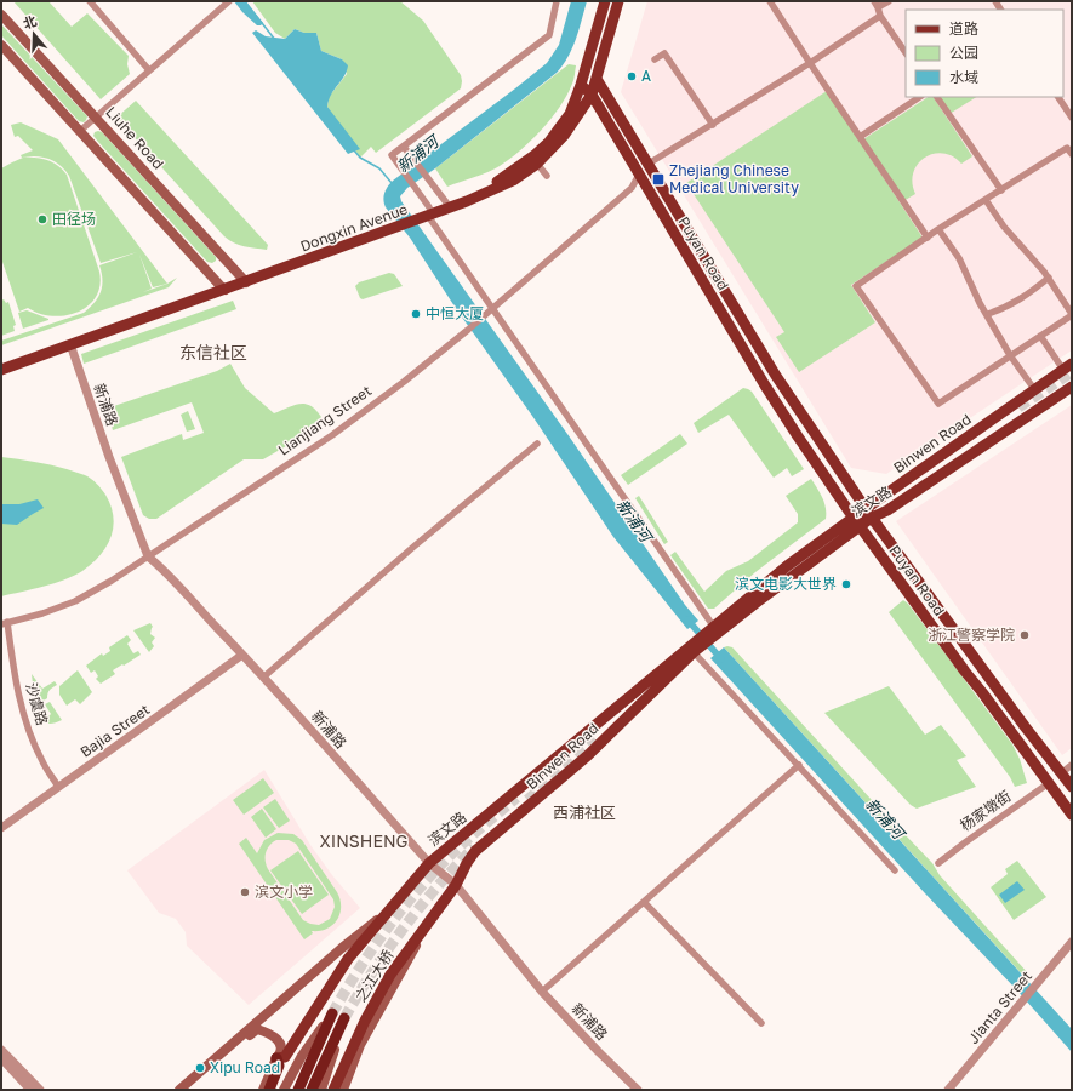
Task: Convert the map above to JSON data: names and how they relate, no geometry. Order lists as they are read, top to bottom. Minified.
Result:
{"streets":{"main road":["Liuhe Road","Dongxin Avenue","Puyan Road","Binwen Road","滨文路","之江大桥"],"street":["新浦路","Lianjiang Street","沙虞路","Bajia Street","杨家墩街","Jianta Street"]},"crossings":[["Liuhe Road","Dongxin Avenue"],["Dongxin Avenue","Puyan Road"],["Dongxin Avenue","新浦路"],["Puyan Road","Lianjiang Street"],["Puyan Road","Binwen Road"],["Puyan Road","滨文路"],["Puyan Road","杨家墩街"],["新浦路","Lianjiang Street"],["新浦路","Binwen Road"],["新浦路","滨文路"],["新浦路","Bajia Street"],["新浦路","之江大桥"],["Lianjiang Street","沙虞路"],["Binwen Road","滨文路"],["Binwen Road","之江大桥"],["滨文路","之江大桥"],["沙虞路","Bajia Street"]],"districts":["东信社区","西浦社区","XINSHENG"],"water":["新浦河"],"places":{"other":["A","田径场","中恒大厦","滨文电影大世界","浙江警察学院","滨文小学","Xipu Road"],"transit":["Zhejiang Chinese Medical University"]},"legend":["道路","公园","水域"],"north":"top"}
